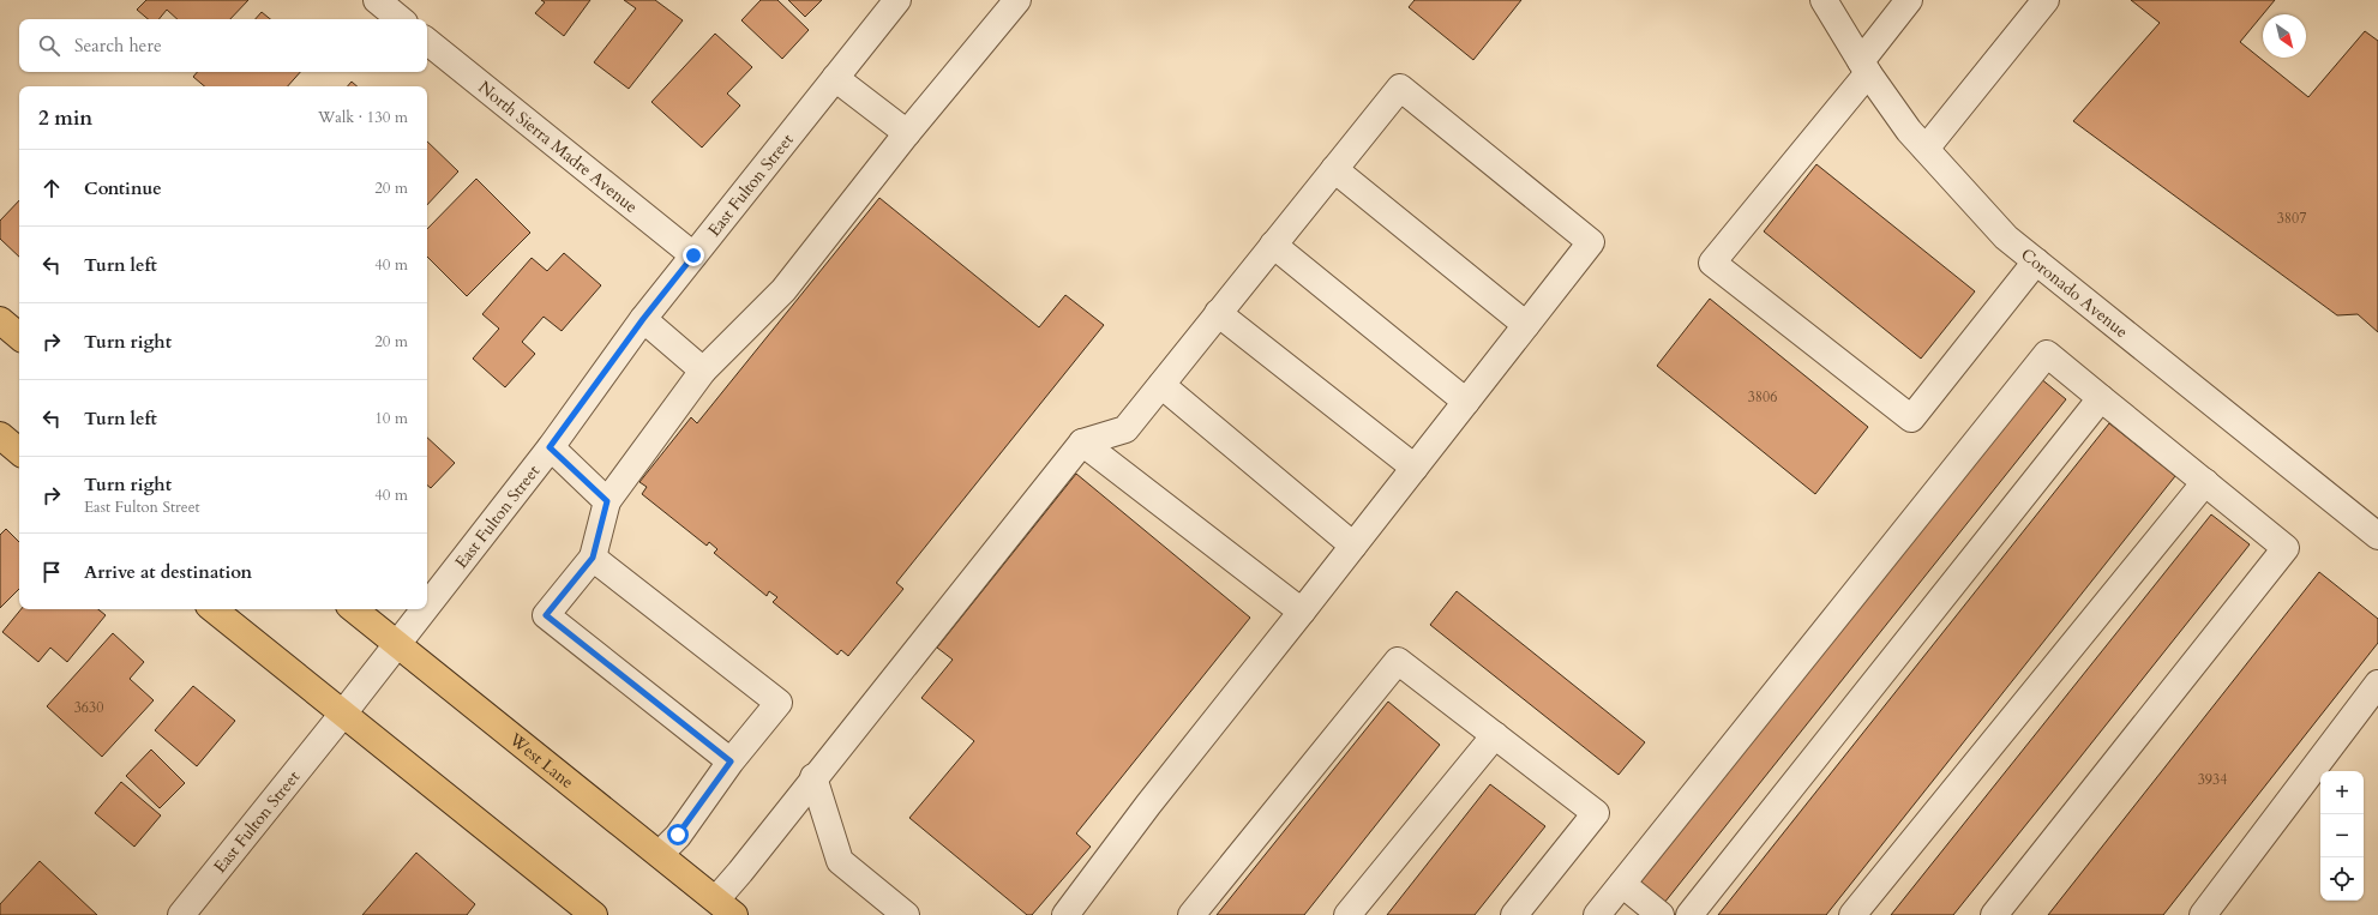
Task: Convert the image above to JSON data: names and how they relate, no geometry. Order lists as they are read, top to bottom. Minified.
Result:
{"streets":{"main road":["West Lane"],"street":["North Sierra Madre Avenue","East Fulton Street","Coronado Avenue"]},"crossings":[["North Sierra Madre Avenue","East Fulton Street"],["East Fulton Street","West Lane"]],"house_numbers":["3807","3806","3630","3934"],"north":"bottom right","page":{"search":"Search here","heading":["2 min","Walk · 130 m"],"list":[["Continue","20 m"],["Turn left","40 m"],["Turn right","20 m"],["Turn left","10 m"],["Turn right","East Fulton Street","40 m"],"Arrive at destination"],"map_buttons":["+","−"]}}
